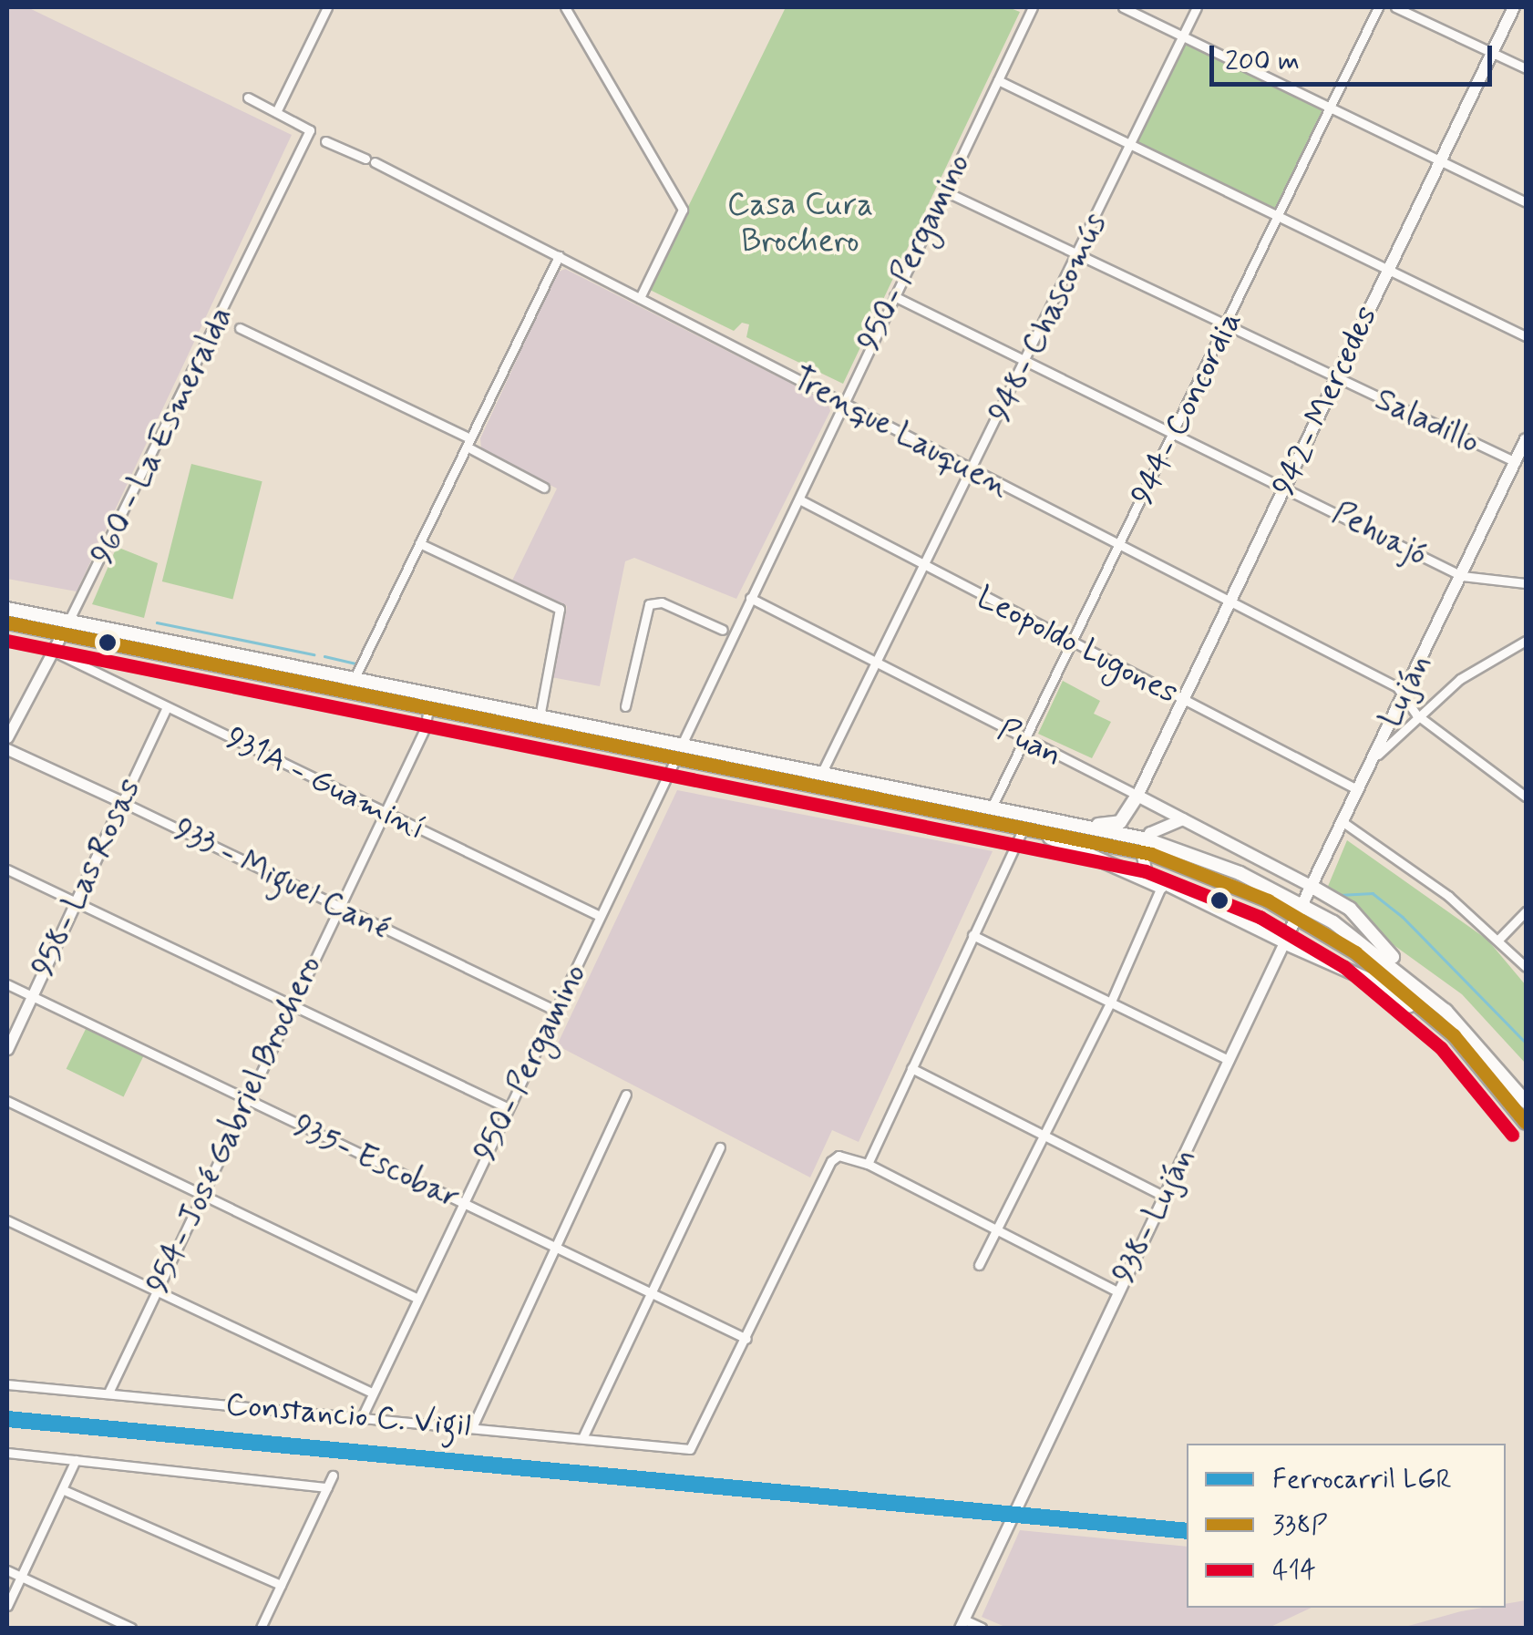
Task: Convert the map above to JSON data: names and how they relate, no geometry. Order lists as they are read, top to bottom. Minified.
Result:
{"streets":{"main road":["942- Mercedes","Luján","Puan"],"street":["950- Pergamino","948- Chascomús","944- Concordia","Saladillo","Trenque Lauquen","960 - La Esmeralda","Pehuajó","Leopoldo Lugones","931A - Guaminí","958- Las Rosas","933 - Miguel Cané","954- José Gabriel Brochero","935- Escobar","938- Luján","Constancio C. Vigil"]},"crossings":[["950- Pergamino","Saladillo"],["950- Pergamino","Trenque Lauquen"],["950- Pergamino","Pehuajó"],["950- Pergamino","Leopoldo Lugones"],["950- Pergamino","Puan"],["950- Pergamino","931A - Guaminí"],["950- Pergamino","933 - Miguel Cané"],["950- Pergamino","935- Escobar"],["950- Pergamino","Constancio C. Vigil"],["948- Chascomús","Saladillo"],["948- Chascomús","Trenque Lauquen"],["948- Chascomús","Pehuajó"],["948- Chascomús","Leopoldo Lugones"],["948- Chascomús","Puan"],["942- Mercedes","Saladillo"],["942- Mercedes","Trenque Lauquen"],["942- Mercedes","Pehuajó"],["942- Mercedes","Leopoldo Lugones"],["942- Mercedes","Puan"],["944- Concordia","Saladillo"],["944- Concordia","Trenque Lauquen"],["944- Concordia","Pehuajó"],["944- Concordia","Leopoldo Lugones"],["944- Concordia","Puan"],["Saladillo","Luján"],["Trenque Lauquen","960 - La Esmeralda"],["Trenque Lauquen","Luján"],["960 - La Esmeralda","931A - Guaminí"],["Pehuajó","Luján"],["Leopoldo Lugones","Luján"],["Luján","Puan"],["Luján","938- Luján"],["931A - Guaminí","958- Las Rosas"],["931A - Guaminí","954- José Gabriel Brochero"],["958- Las Rosas","933 - Miguel Cané"],["958- Las Rosas","935- Escobar"],["933 - Miguel Cané","954- José Gabriel Brochero"],["954- José Gabriel Brochero","935- Escobar"],["954- José Gabriel Brochero","Constancio C. Vigil"],["935- Escobar","Constancio C. Vigil"]],"parks":["Casa Cura Brochero"],"lines":["transit line 338P","transit line 414","rail line LGR"],"legend":["Ferrocarril LGR","338P","414"],"scale_bar":"200 m"}
